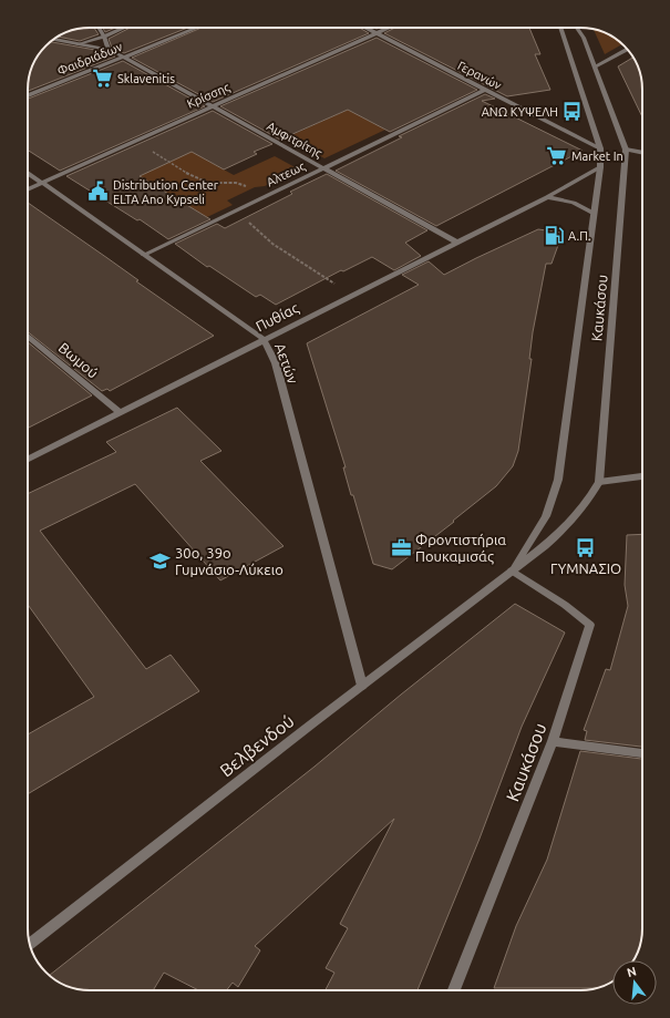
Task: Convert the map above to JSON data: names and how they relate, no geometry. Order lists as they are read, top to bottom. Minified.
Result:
{"streets":{"street":["Φαιδριάδων","Γερανών","Κρίσσης","Αμφιτρίτης","Αλτεως","Καυκάσου","Πυθίας","Βωμού","Αετών","Βελβενδού"]},"crossings":[["Φαιδριάδων","Αμφιτρίτης"],["Γερανών","Κρίσσης"],["Γερανών","Αλτεως"],["Γερανών","Καυκάσου"],["Κρίσσης","Αμφιτρίτης"],["Κρίσσης","Αετών"],["Αμφιτρίτης","Αλτεως"],["Αμφιτρίτης","Πυθίας"],["Αλτεως","Αετών"],["Καυκάσου","Πυθίας"],["Καυκάσου","Βελβενδού"],["Πυθίας","Βωμού"],["Πυθίας","Αετών"],["Αετών","Βελβενδού"]],"places":{"supermarket":["Sklavenitis","Market In"],"bus stop":["ΑΝΩ ΚΥΨΕΛΗ","ΓΥΜΝΑΣΙΟ"],"public building":["Distribution Center ELTA Ano Kypseli"],"fuel station":["Α.Π."],"office":["Φροντιστήρια Πουκαμισάς"],"school or university":["30ο, 39ο Γυμνάσιο-Λύκειο"]},"north":"top"}
